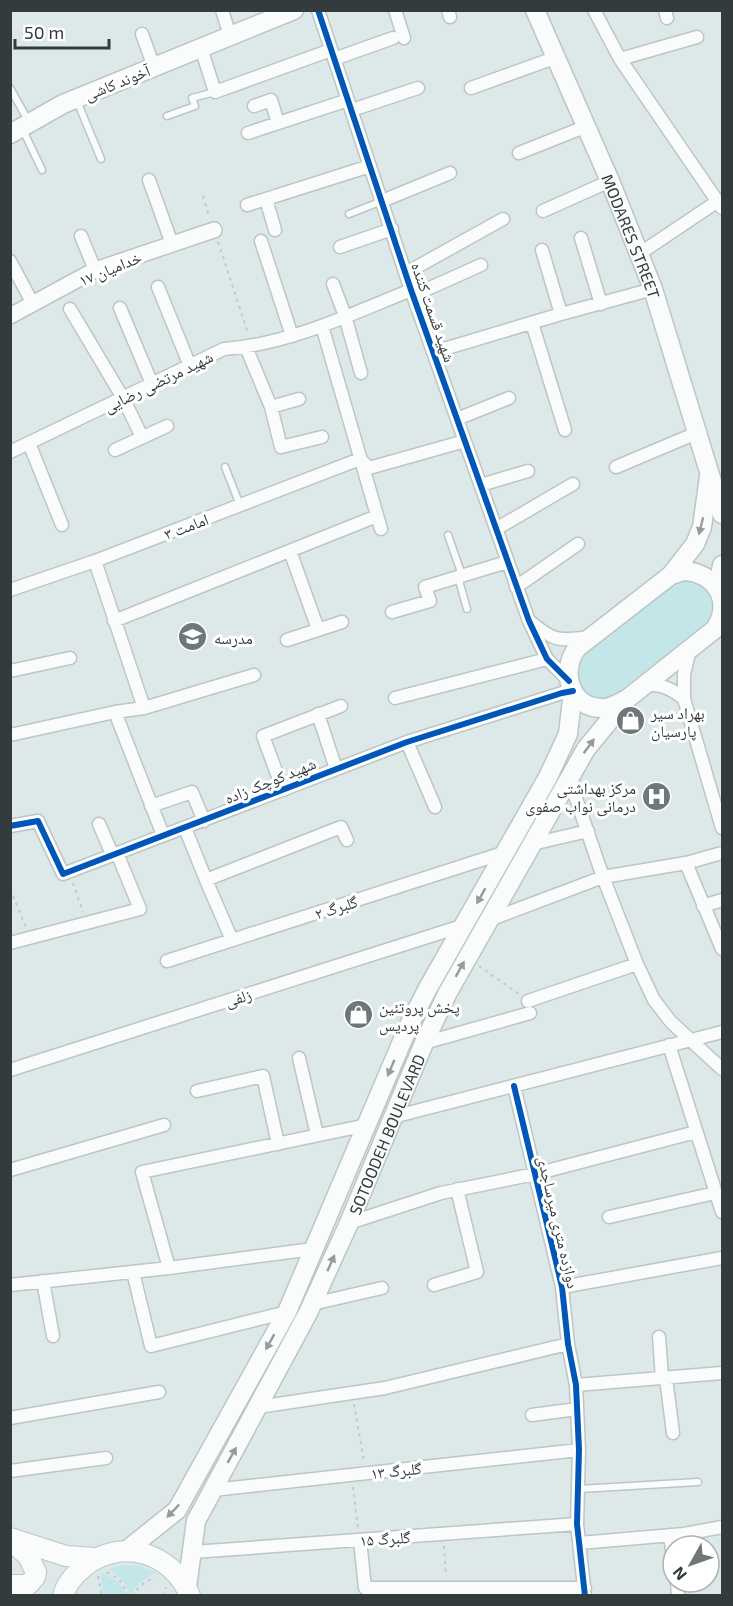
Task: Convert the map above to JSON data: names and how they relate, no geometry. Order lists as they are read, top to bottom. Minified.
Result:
{"streets":{"main road":["آخوند کاشی","MODARES STREET","SOTOODEH BOULEVARD"],"street":["خدامیان ۱۷","شهید قسمت کننده","شهید مرتضی رضایی","امامت ۳","شهید کوچک زاده","گلبرگ ۲","زلفی","دوازده متری میرساجدی","گلبرگ ۱۳","گلبرگ ۱۵"]},"crossings":[["MODARES STREET","SOTOODEH BOULEVARD"],["شهید قسمت کننده","شهید مرتضی رضایی"],["شهید قسمت کننده","شهید کوچک زاده"],["شهید قسمت کننده","SOTOODEH BOULEVARD"],["شهید کوچک زاده","SOTOODEH BOULEVARD"],["گلبرگ ۲","SOTOODEH BOULEVARD"],["زلفی","SOTOODEH BOULEVARD"],["SOTOODEH BOULEVARD","گلبرگ ۱۳"],["SOTOODEH BOULEVARD","گلبرگ ۱۵"],["دوازده متری میرساجدی","گلبرگ ۱۳"],["دوازده متری میرساجدی","گلبرگ ۱۵"]],"places":{"school or university":["مدرسه"],"shop":["بهراد سیر پارسیان","پخش پروتئین پردیس"],"hospital":["مرکز بهداشتی درمانی نواب صفوی"]},"scale_bar":"50 m","north":"bottom left"}
